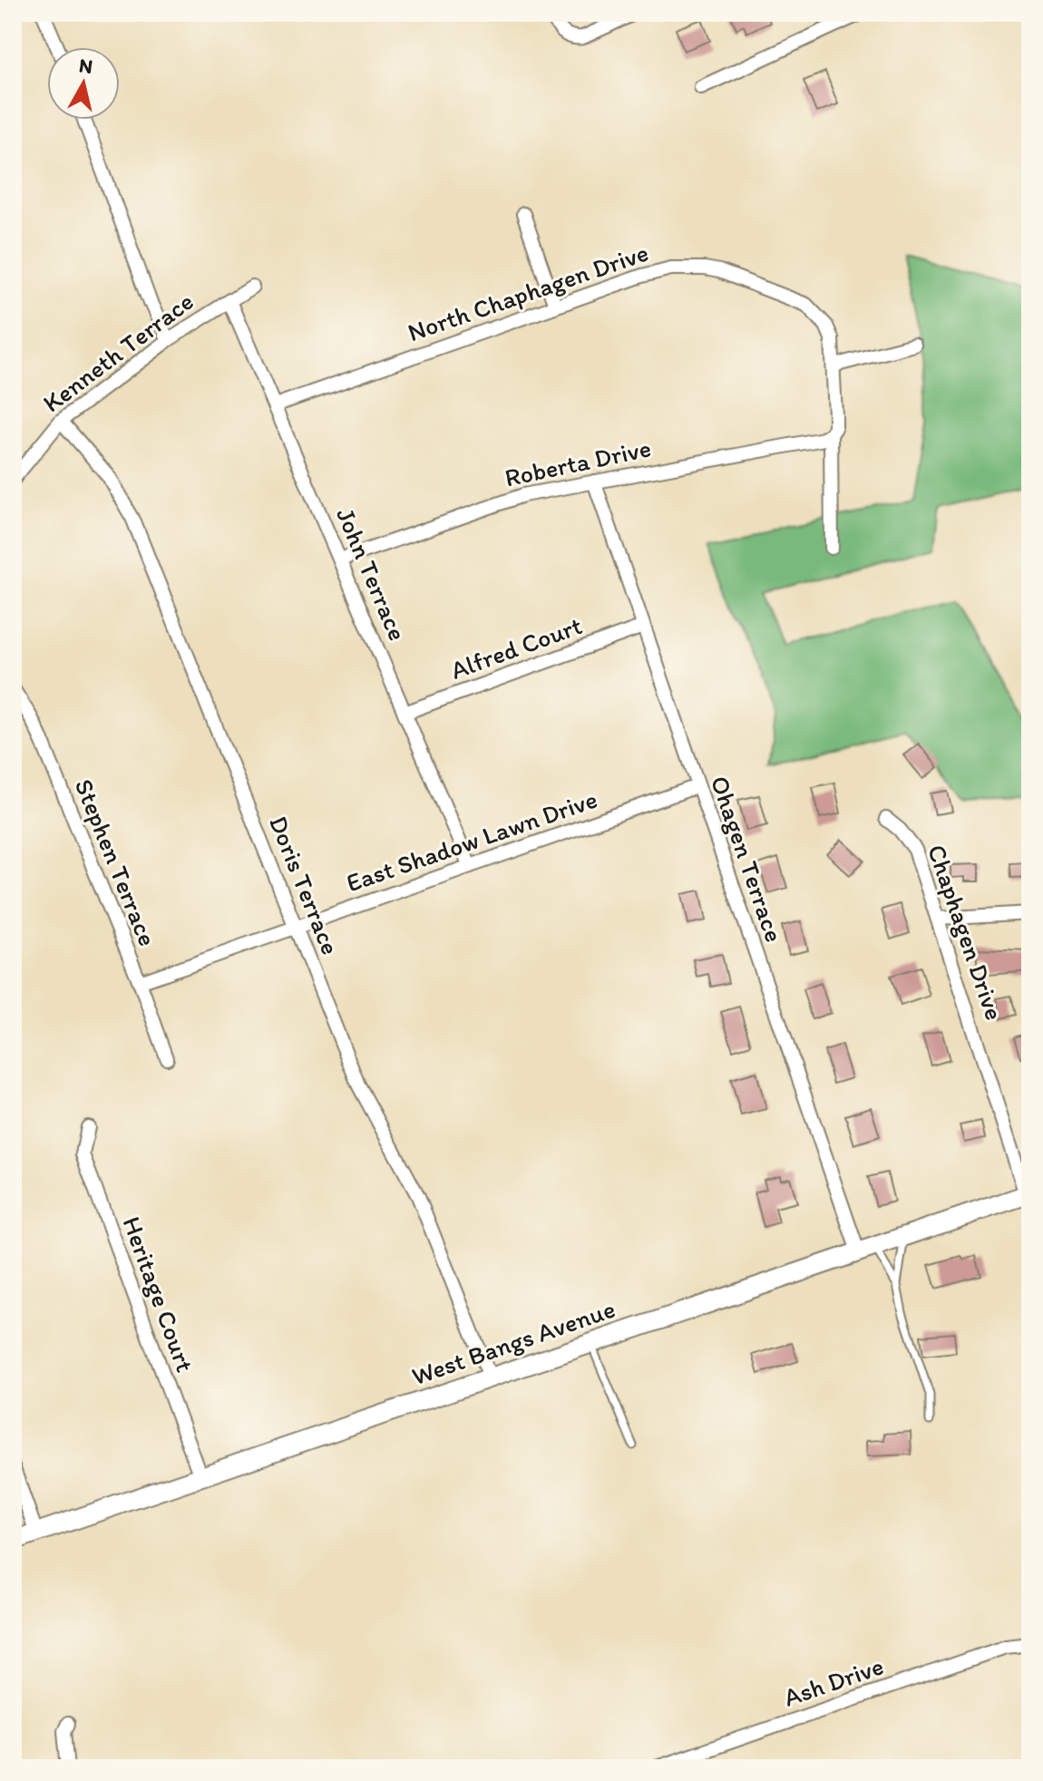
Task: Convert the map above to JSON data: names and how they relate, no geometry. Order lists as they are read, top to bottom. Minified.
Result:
{"streets":{"street":["North Chaphagen Drive","Kenneth Terrace","Roberta Drive","John Terrace","Alfred Court","East Shadow Lawn Drive","Ohagen Terrace","Stephen Terrace","Doris Terrace","Chaphagen Drive","Heritage Court","West Bangs Avenue","Ash Drive"]},"crossings":[["North Chaphagen Drive","Roberta Drive"],["North Chaphagen Drive","John Terrace"],["Kenneth Terrace","John Terrace"],["Kenneth Terrace","Doris Terrace"],["Roberta Drive","John Terrace"],["Roberta Drive","Ohagen Terrace"],["John Terrace","Alfred Court"],["John Terrace","East Shadow Lawn Drive"],["Alfred Court","Ohagen Terrace"],["East Shadow Lawn Drive","Ohagen Terrace"],["East Shadow Lawn Drive","Stephen Terrace"],["East Shadow Lawn Drive","Doris Terrace"],["Ohagen Terrace","West Bangs Avenue"],["Doris Terrace","West Bangs Avenue"],["Chaphagen Drive","West Bangs Avenue"],["Heritage Court","West Bangs Avenue"]],"north":"top"}
